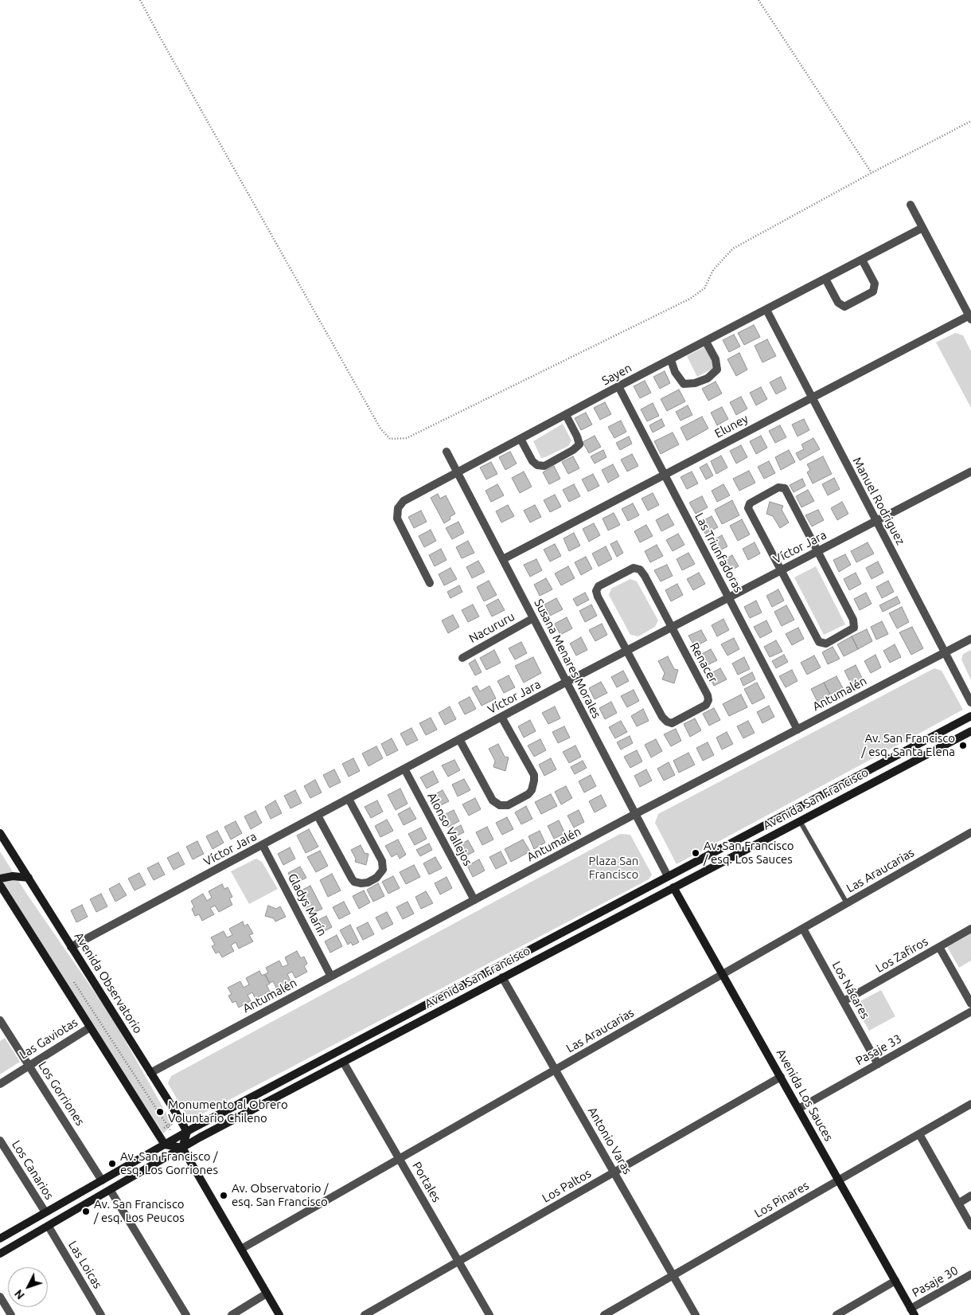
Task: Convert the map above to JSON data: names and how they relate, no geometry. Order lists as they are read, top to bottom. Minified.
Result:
{"streets":{"main road":["Avenida San Francisco","Avenida Observatorio","Avenida Los Sauces"],"street":["Sayen","Eluney","Manuel Rodriguez","Víctor Jara","Las Triunfadoras","Nacururu","Susana Menares Morales","Renacer","Antumalén","Alonso Vallejos","Las Araucarias","Gladys Marín","Los Zafiros","Los Nácares","Las Gaviotas","Pasaje 33","Los Gorriones","Antonio Varas","Los Canarios","Portales","Los Paltos","Los Pinares","Las Loicas","Pasaje 30"]},"crossings":[["Sayen","Manuel Rodriguez"],["Sayen","Las Triunfadoras"],["Sayen","Susana Menares Morales"],["Eluney","Manuel Rodriguez"],["Eluney","Las Triunfadoras"],["Eluney","Susana Menares Morales"],["Manuel Rodriguez","Víctor Jara"],["Manuel Rodriguez","Antumalén"],["Víctor Jara","Las Triunfadoras"],["Víctor Jara","Susana Menares Morales"],["Víctor Jara","Renacer"],["Víctor Jara","Alonso Vallejos"],["Víctor Jara","Gladys Marín"],["Víctor Jara","Avenida Observatorio"],["Las Triunfadoras","Antumalén"],["Nacururu","Susana Menares Morales"],["Susana Menares Morales","Antumalén"],["Susana Menares Morales","Avenida San Francisco"],["Antumalén","Alonso Vallejos"],["Antumalén","Gladys Marín"],["Antumalén","Avenida Observatorio"],["Avenida San Francisco","Avenida Observatorio"],["Avenida San Francisco","Los Gorriones"],["Avenida San Francisco","Avenida Los Sauces"],["Avenida San Francisco","Antonio Varas"],["Avenida San Francisco","Los Canarios"],["Avenida San Francisco","Portales"],["Avenida San Francisco","Las Loicas"],["Las Araucarias","Los Nácares"],["Las Araucarias","Avenida Los Sauces"],["Las Araucarias","Antonio Varas"],["Las Araucarias","Portales"],["Los Zafiros","Los Nácares"],["Los Nácares","Pasaje 33"],["Las Gaviotas","Los Gorriones"],["Pasaje 33","Avenida Los Sauces"],["Avenida Los Sauces","Los Paltos"],["Avenida Los Sauces","Los Pinares"],["Avenida Los Sauces","Pasaje 30"],["Antonio Varas","Los Paltos"],["Antonio Varas","Los Pinares"],["Portales","Los Paltos"]],"parks":["Plaza San Francisco"],"places":["Av. San Francisco / esq. Santa Elena","Av. San Francisco / esq. Los Sauces","Monumento al Obrero Voluntario Chileno","Av. San Francisco / esq. Los Gorriones","Av. Observatorio / esq. San Francisco","Av. San Francisco / esq. Los Peucos"],"north":"bottom left"}
